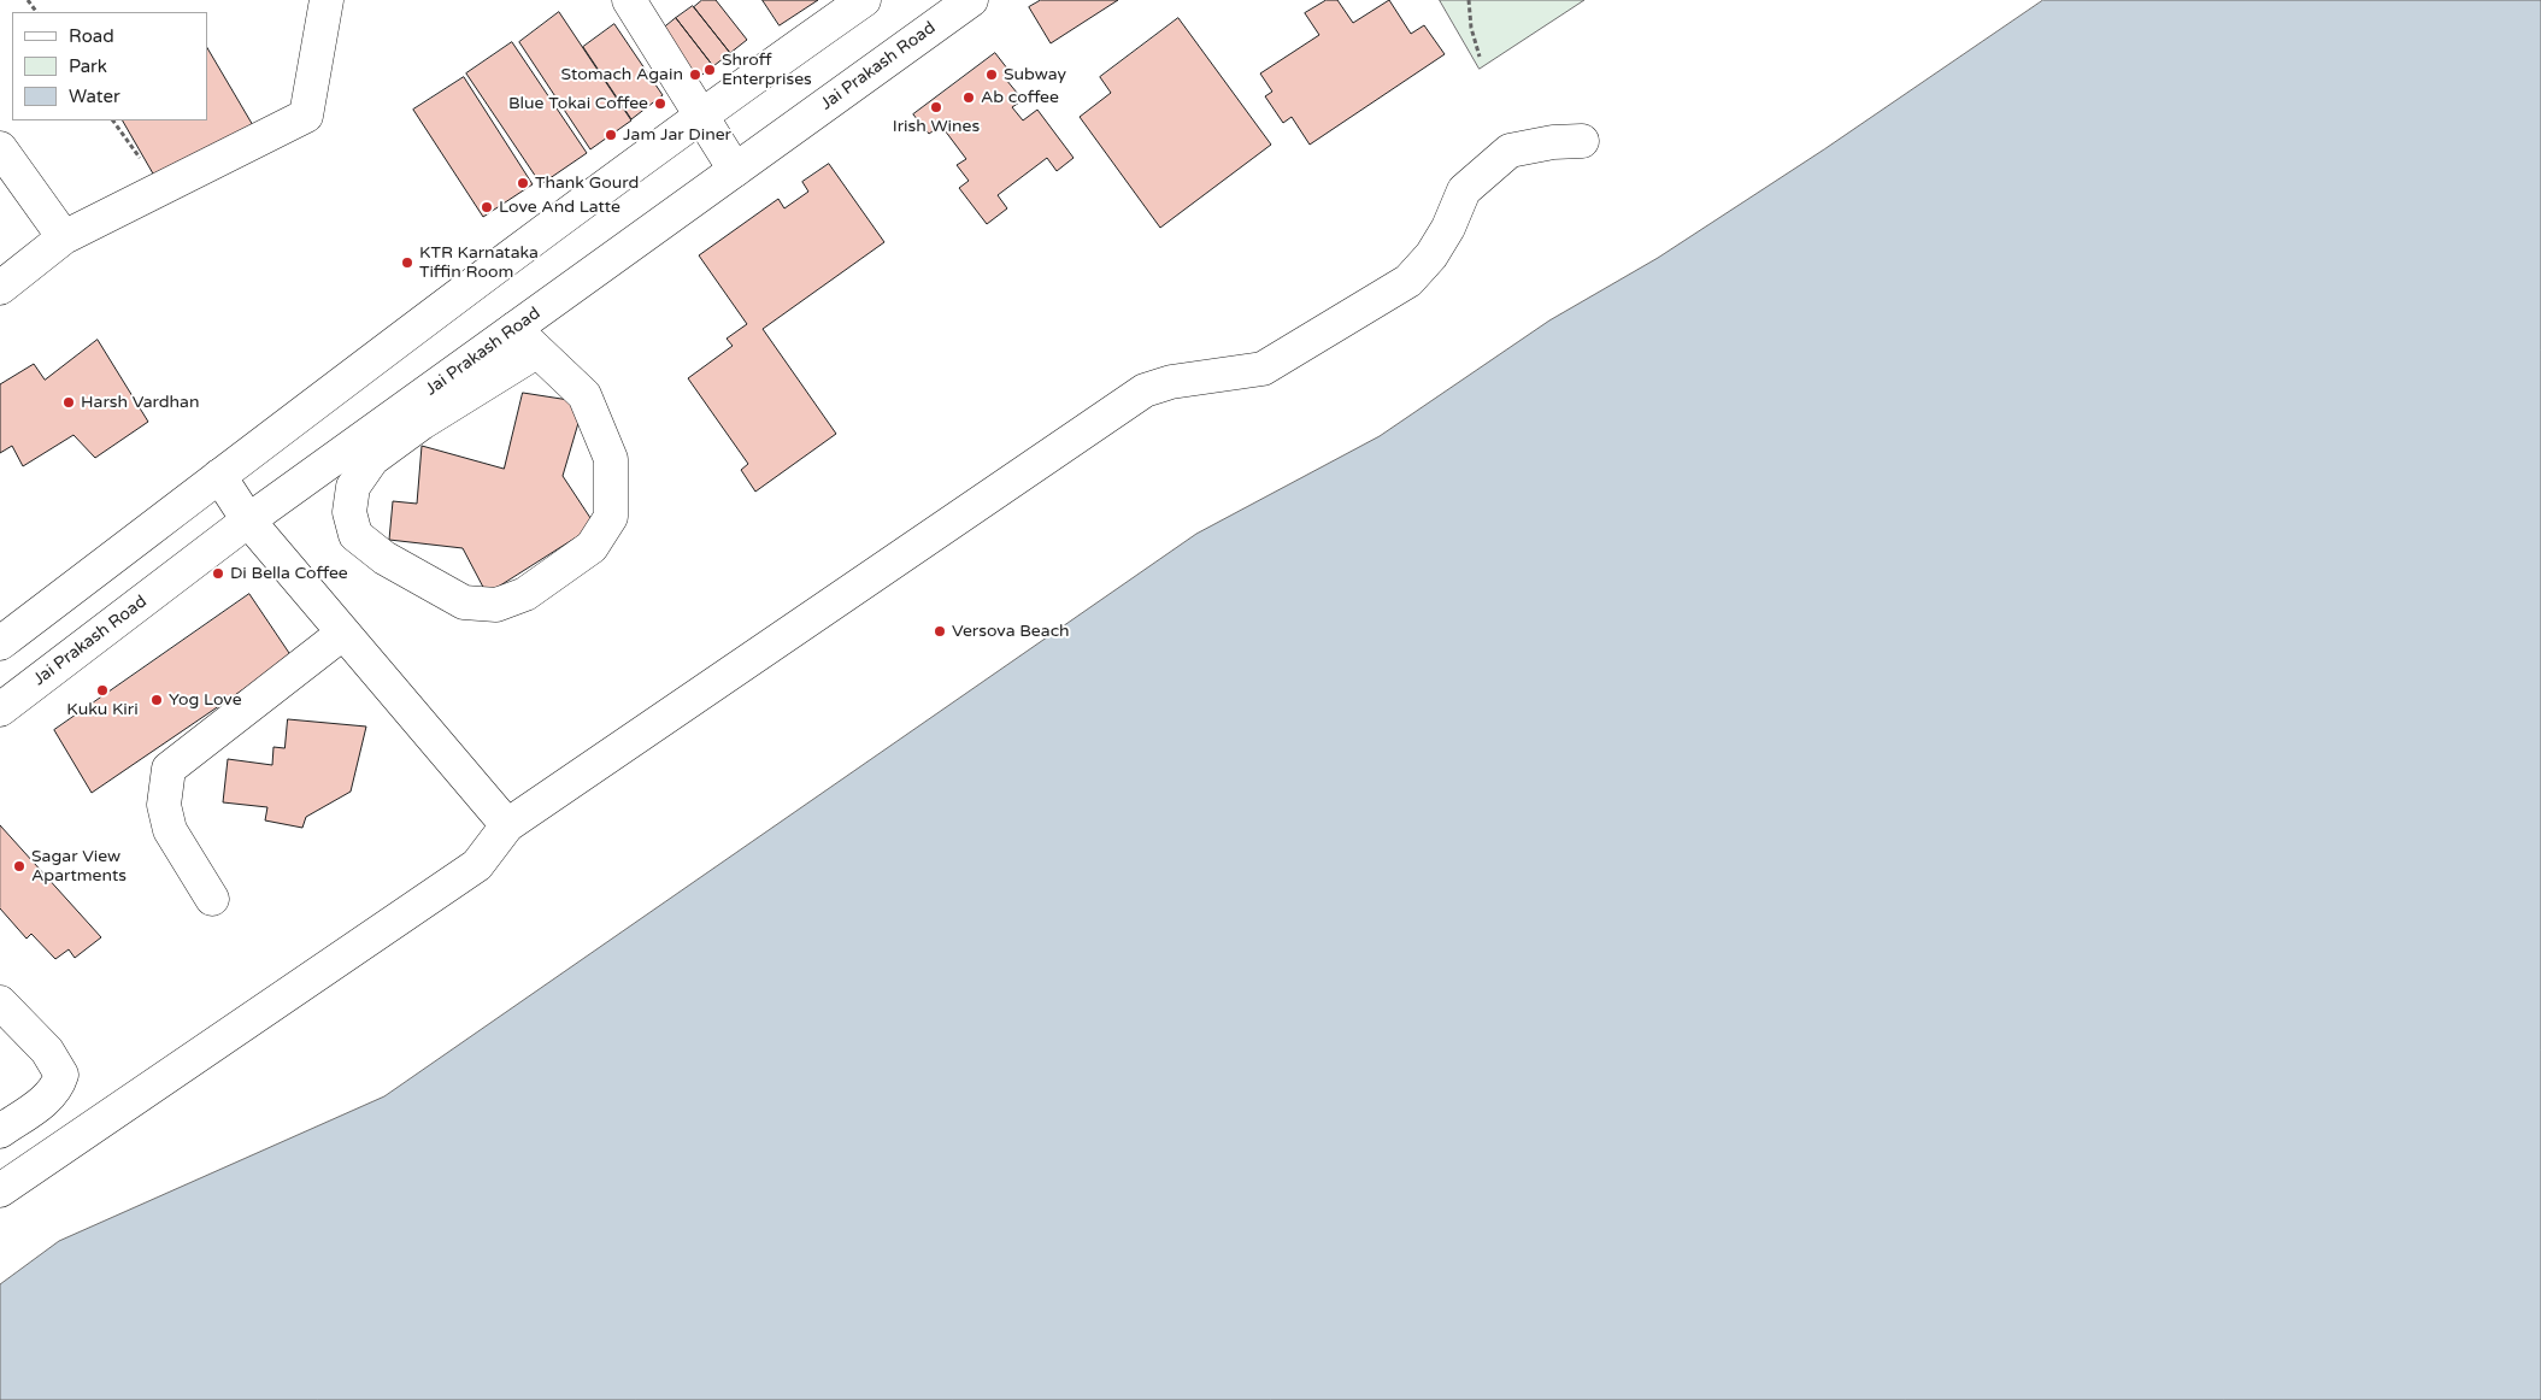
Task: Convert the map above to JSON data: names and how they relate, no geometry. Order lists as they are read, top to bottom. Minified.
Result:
{"streets":{"street":["Jai Prakash Road"]},"places":["Shroff Enterprises","Stomach Again","Subway","Ab coffee","Blue Tokai Coffee","Irish Wines","Jam Jar Diner","Thank Gourd","Love And Latte","KTR Karnataka Tiffin Room","Harsh Vardhan","Di Bella Coffee","Versova Beach","Kuku Kiri","Yog Love","Sagar View Apartments"],"legend":["Road","Park","Water"]}
